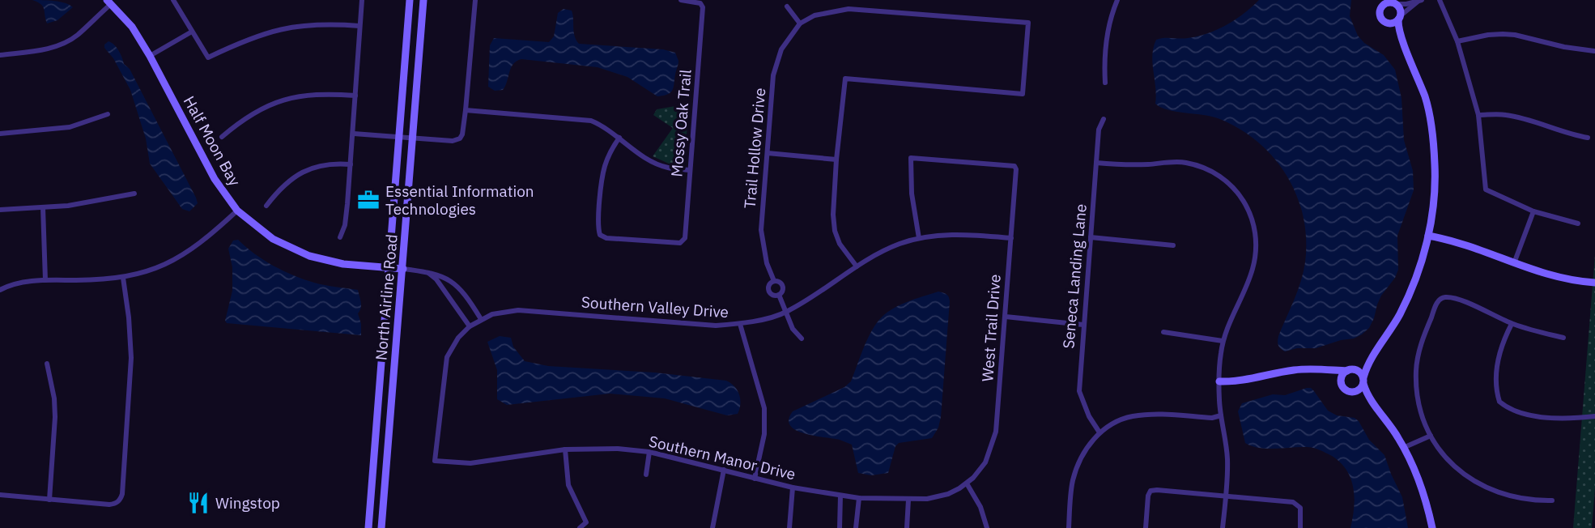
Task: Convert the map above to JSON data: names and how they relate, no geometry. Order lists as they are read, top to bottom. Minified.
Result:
{"streets":{"street":["Mossy Oak Trail","Half Moon Bay","Trail Hollow Drive","Seneca Landing Lane","North Airline Road","Southern Valley Drive","West Trail Drive","Southern Manor Drive"]},"crossings":[["Half Moon Bay","North Airline Road"],["Half Moon Bay","Southern Valley Drive"],["Trail Hollow Drive","Southern Valley Drive"],["Southern Valley Drive","West Trail Drive"],["Southern Valley Drive","Southern Manor Drive"],["West Trail Drive","Southern Manor Drive"]],"places":{"office":["Essential Information Technologies"],"restaurant":["Wingstop"]}}
